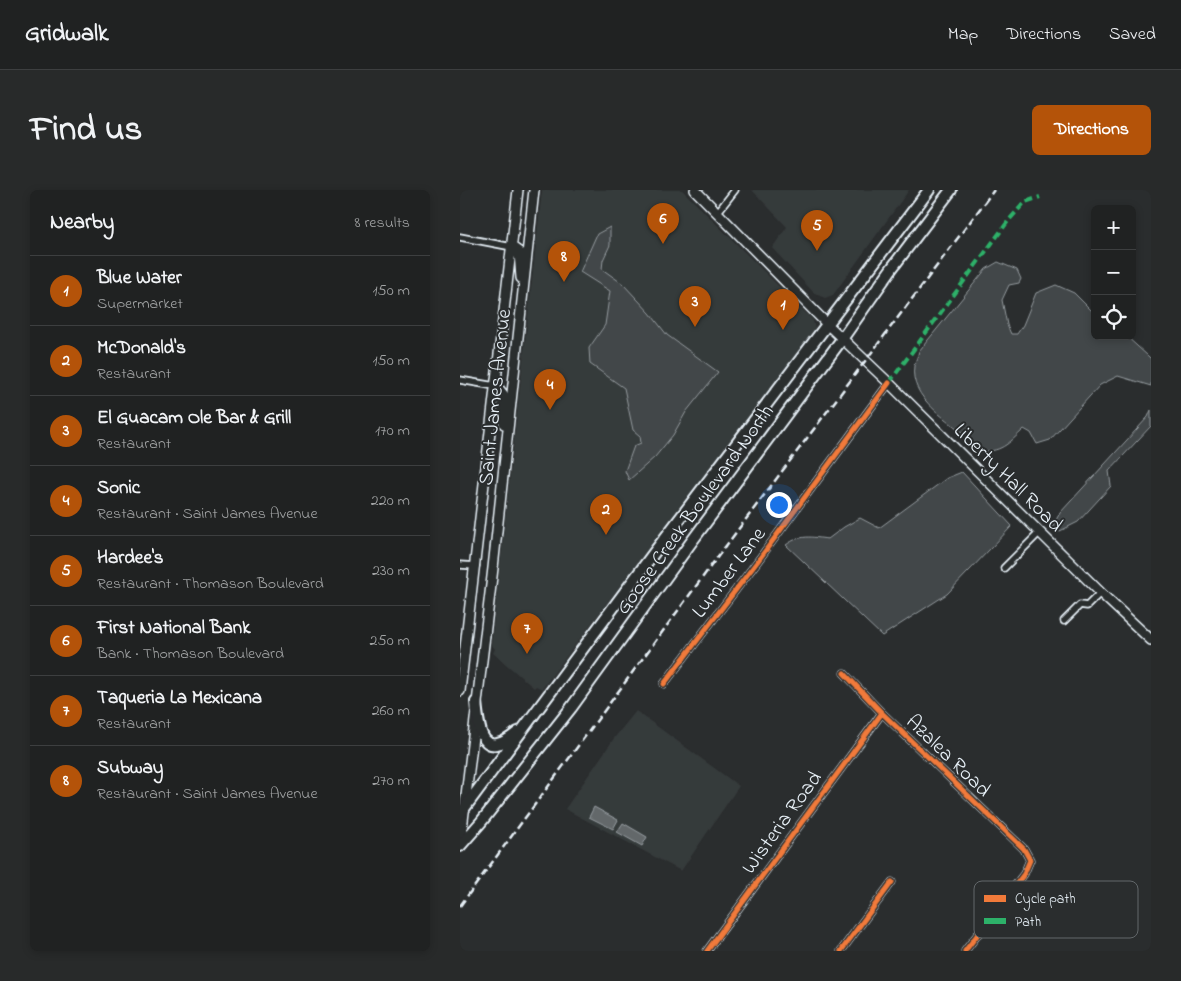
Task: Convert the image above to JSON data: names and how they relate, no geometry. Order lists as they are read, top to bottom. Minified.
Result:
{"streets":{"highway":["Goose Creek Boulevard North"],"main road":["Saint James Avenue","Liberty Hall Road"],"street":["Lumber Lane","Azalea Road","Wisteria Road"]},"crossings":[["Saint James Avenue","Goose Creek Boulevard North"],["Liberty Hall Road","Goose Creek Boulevard North"],["Liberty Hall Road","Lumber Lane"],["Azalea Road","Wisteria Road"]],"legend":["Cycle path","Path"],"page":{"header":"Gridwalk","nav":["Map","Directions","Saved"],"title":"Find us","buttons":"Directions","heading":["Nearby","8 results"],"pins":["6","5","8","3","1","4","2","7"],"map_buttons":["+","−"],"list":[{"mark":"1","name":"Blue Water","note":"Supermarket","value":"150 m"},{"mark":"2","name":"McDonald's","note":"Restaurant","value":"150 m"},{"mark":"3","name":"El Guacam Ole Bar & Grill","note":"Restaurant","value":"170 m"},{"mark":"4","name":"Sonic","note":"Restaurant · Saint James Avenue","value":"220 m"},{"mark":"5","name":"Hardee's","note":"Restaurant · Thomason Boulevard","value":"230 m"},{"mark":"6","name":"First National Bank","note":"Bank · Thomason Boulevard","value":"250 m"},{"mark":"7","name":"Taqueria La Mexicana","note":"Restaurant","value":"260 m"},{"mark":"8","name":"Subway","note":"Restaurant · Saint James Avenue","value":"270 m"}]}}
